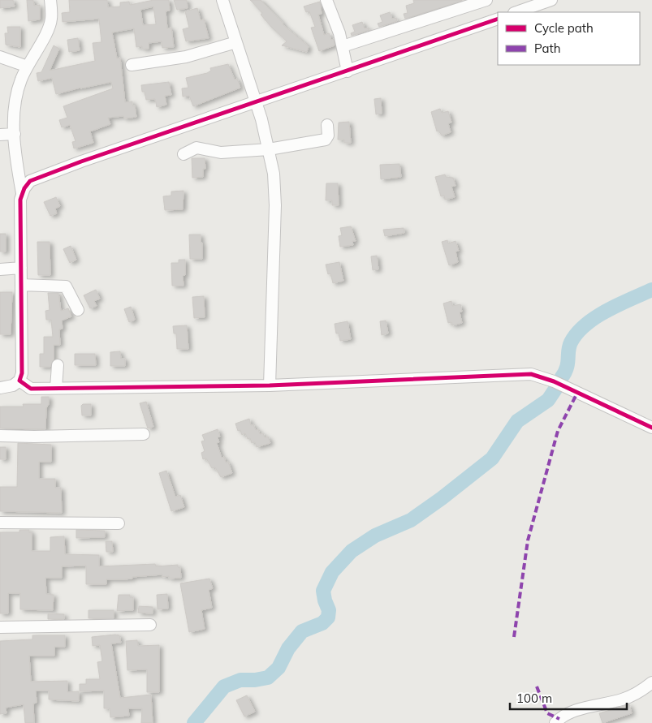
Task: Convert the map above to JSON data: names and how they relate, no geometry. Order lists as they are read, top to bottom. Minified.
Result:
{"legend":["Cycle path","Path"],"scale_bar":"100 m"}
